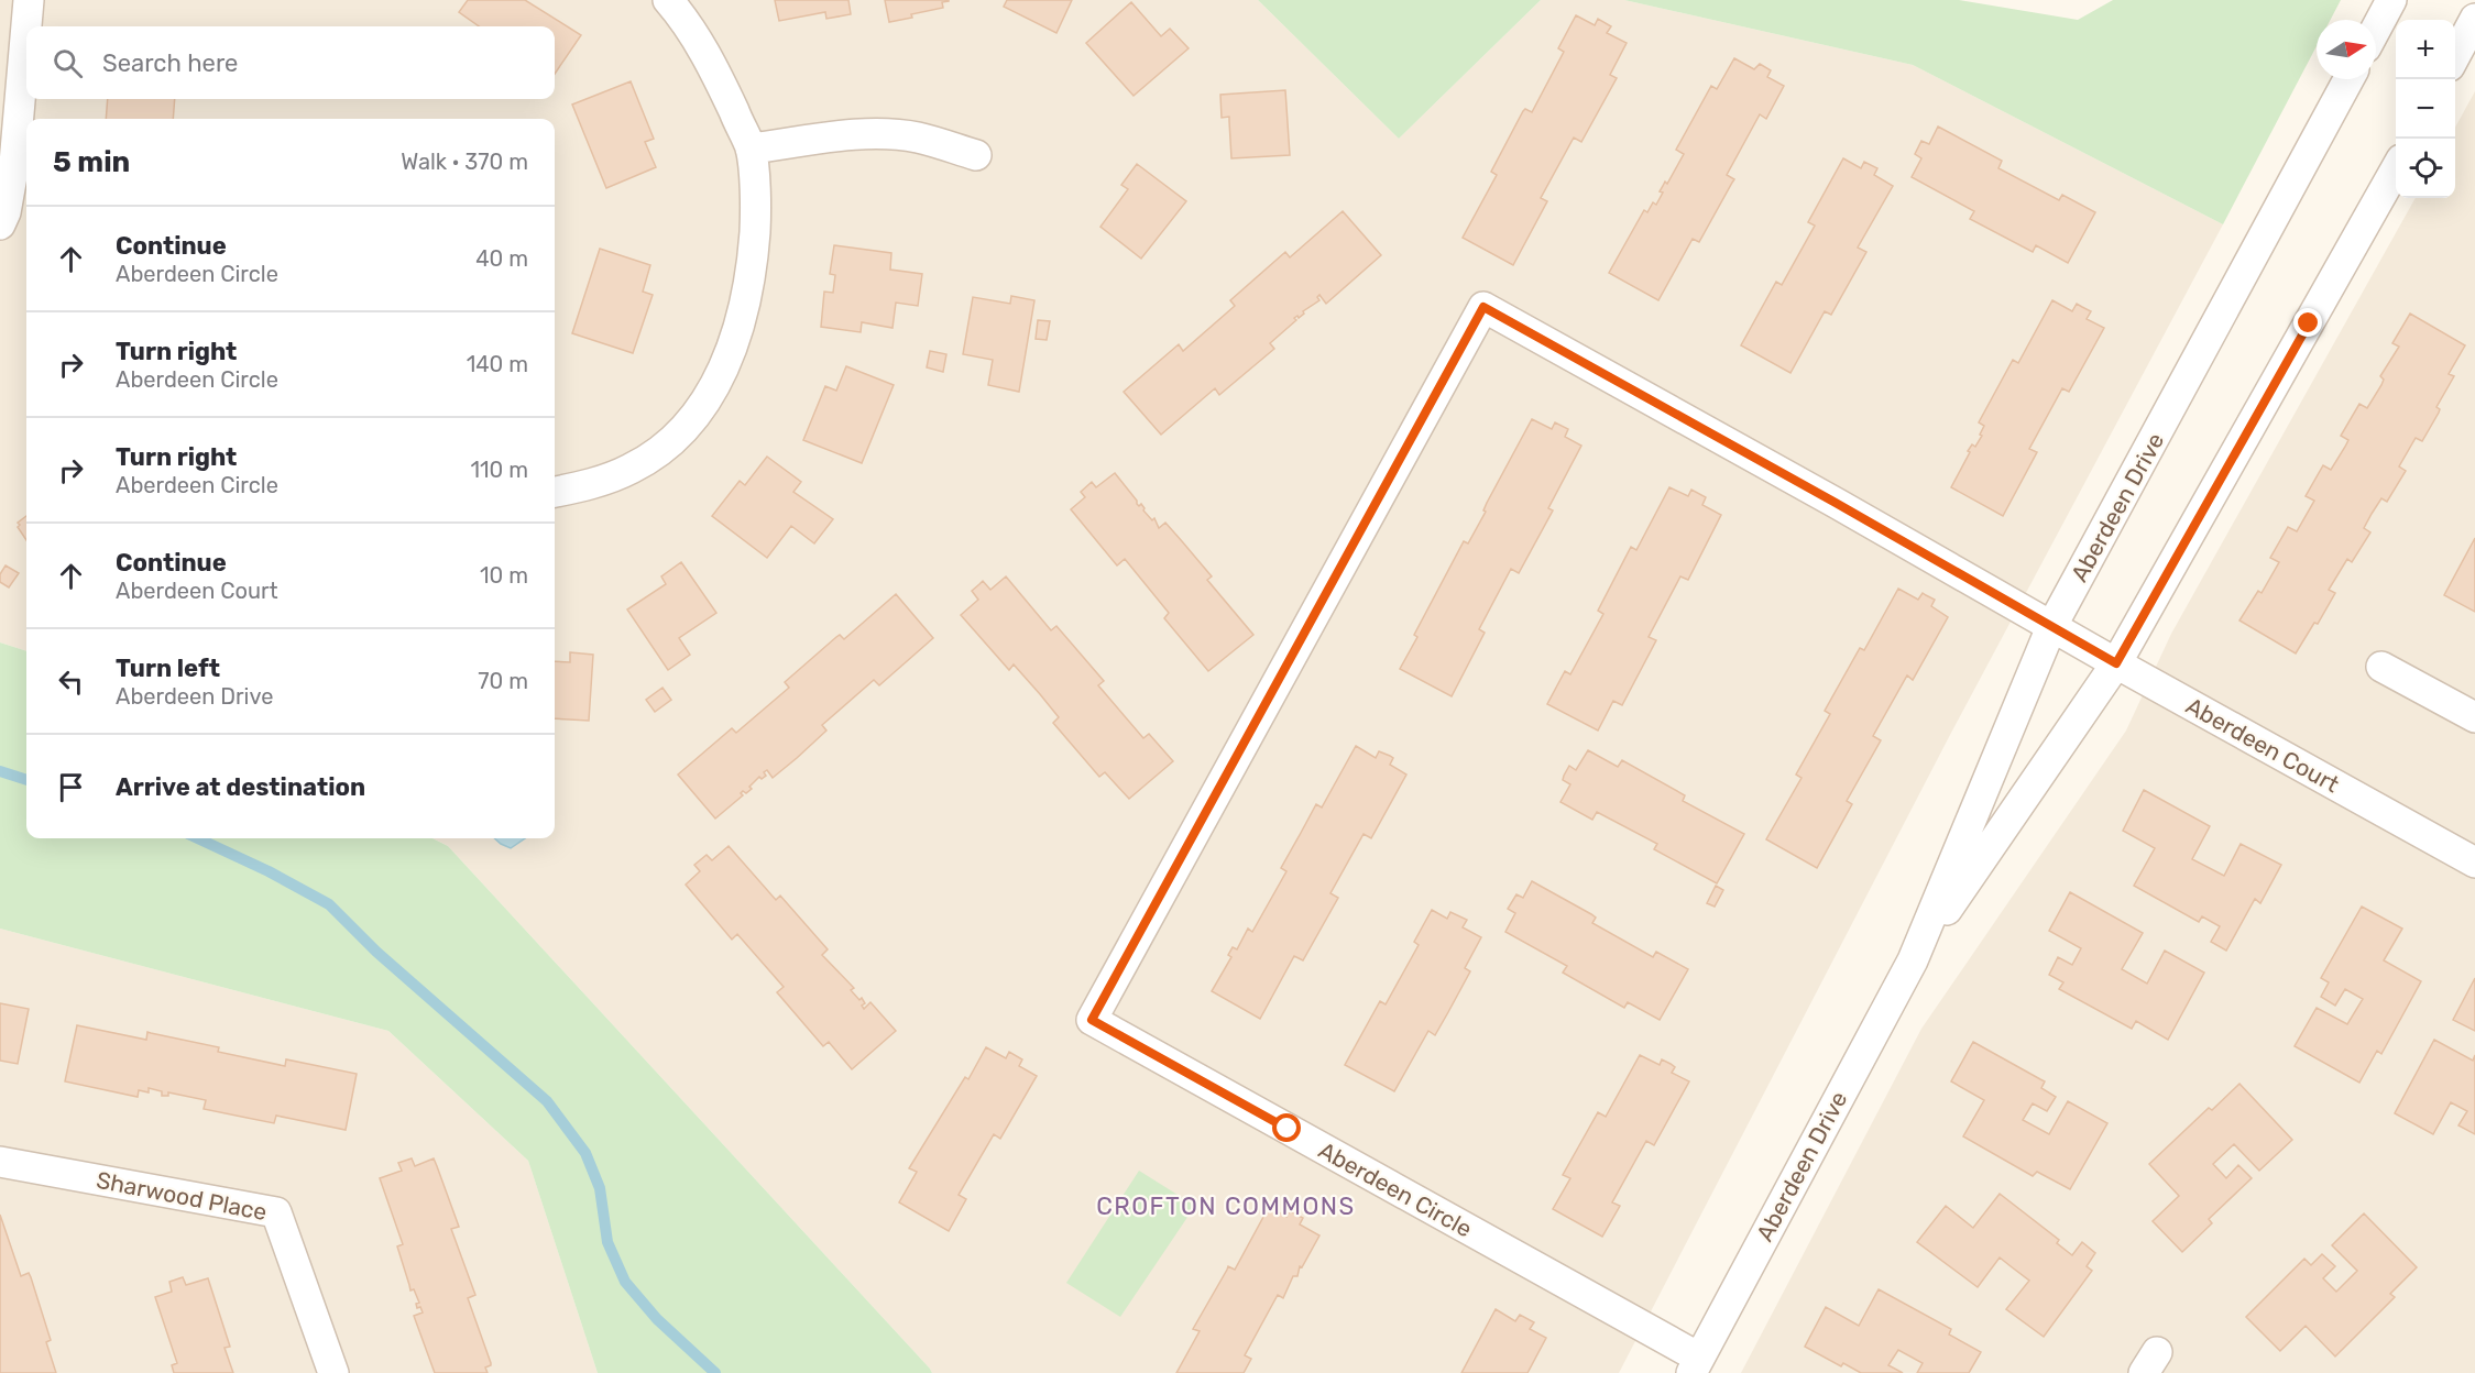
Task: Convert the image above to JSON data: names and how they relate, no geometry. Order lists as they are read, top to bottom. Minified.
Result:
{"streets":{"street":["Aberdeen Drive","Aberdeen Court","Aberdeen Circle","Sharwood Place"]},"crossings":[["Aberdeen Drive","Aberdeen Court"],["Aberdeen Drive","Aberdeen Circle"],["Aberdeen Court","Aberdeen Circle"]],"districts":["CROFTON COMMONS"],"north":"right","page":{"map_buttons":["+","−"],"search":"Search here","heading":["5 min","Walk · 370 m"],"list":[["Continue","Aberdeen Circle","40 m"],["Turn right","Aberdeen Circle","140 m"],["Turn right","Aberdeen Circle","110 m"],["Continue","Aberdeen Court","10 m"],["Turn left","Aberdeen Drive","70 m"],"Arrive at destination"]}}
